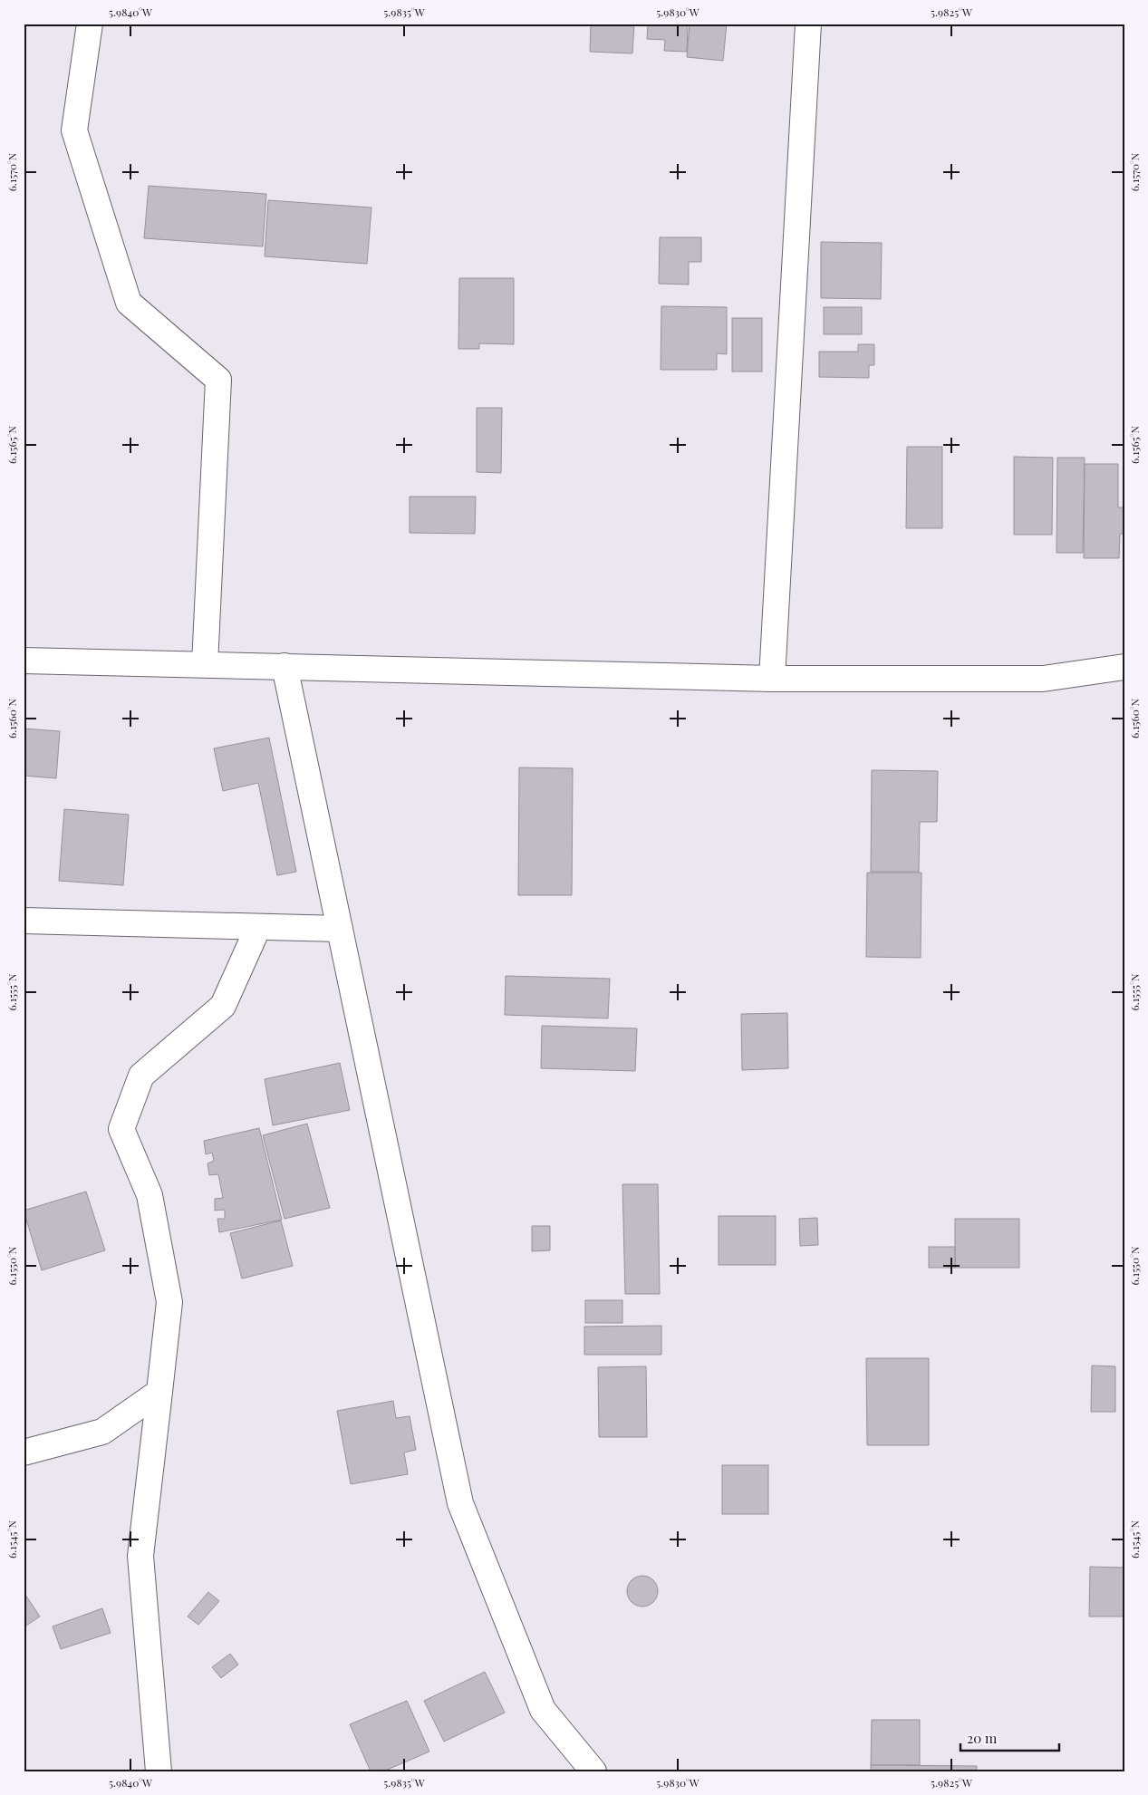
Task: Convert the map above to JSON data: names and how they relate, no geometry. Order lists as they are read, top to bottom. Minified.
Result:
{"scale_bar":"20 m","coordinates":["5.9840°W","5.9835°W","5.9830°W","5.9825°W","6.1570°N","6.1565°N","6.1560°N","6.1555°N","6.1550°N","6.1545°N"]}
